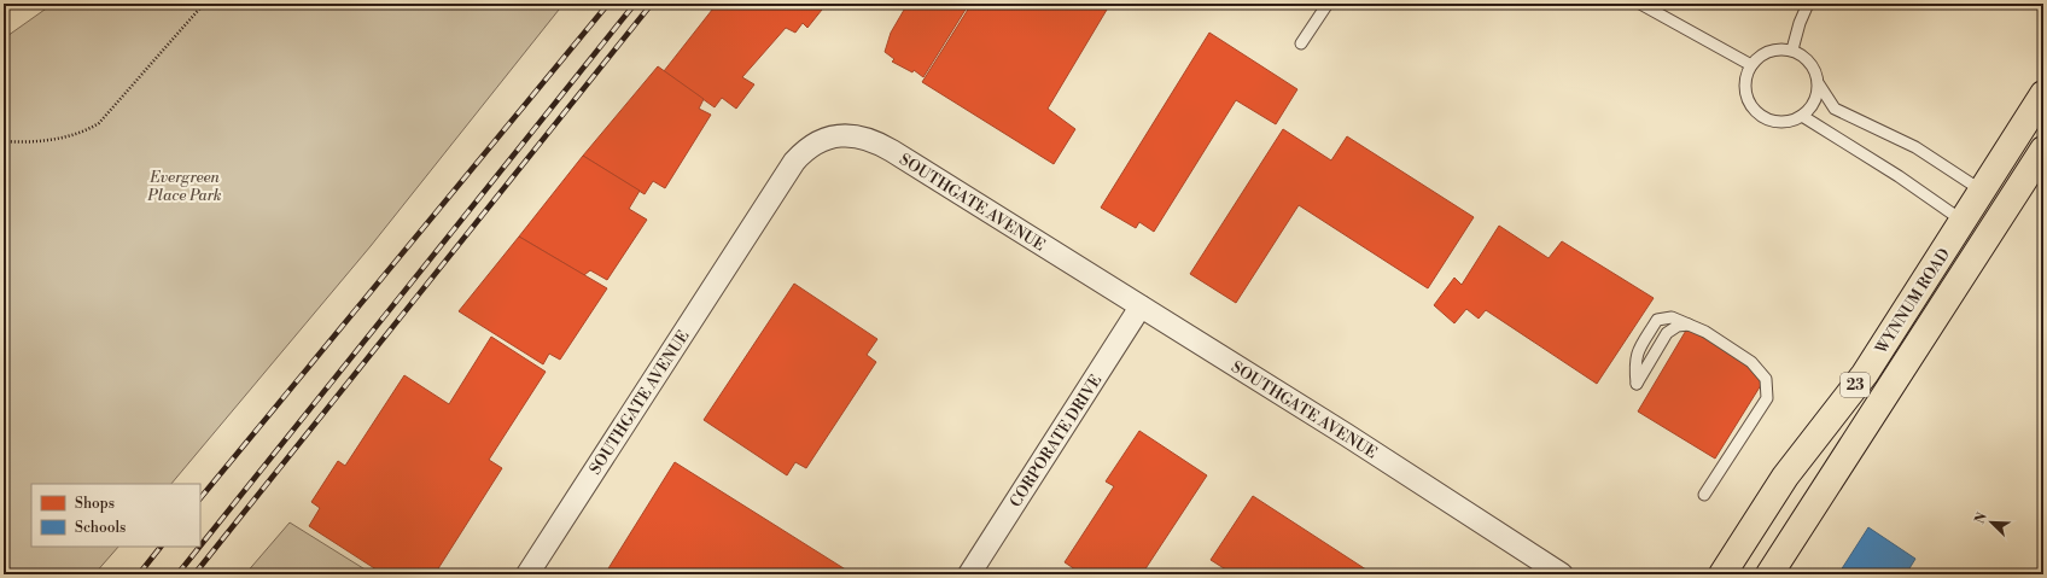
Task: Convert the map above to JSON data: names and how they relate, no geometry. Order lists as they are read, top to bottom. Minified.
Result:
{"streets":{"main road":["WYNNUM ROAD","23"],"street":["SOUTHGATE AVENUE","CORPORATE DRIVE"]},"crossings":[["SOUTHGATE AVENUE","CORPORATE DRIVE"]],"parks":["Evergreen Place Park"],"legend":["Shops","Schools"],"north":"top left"}
